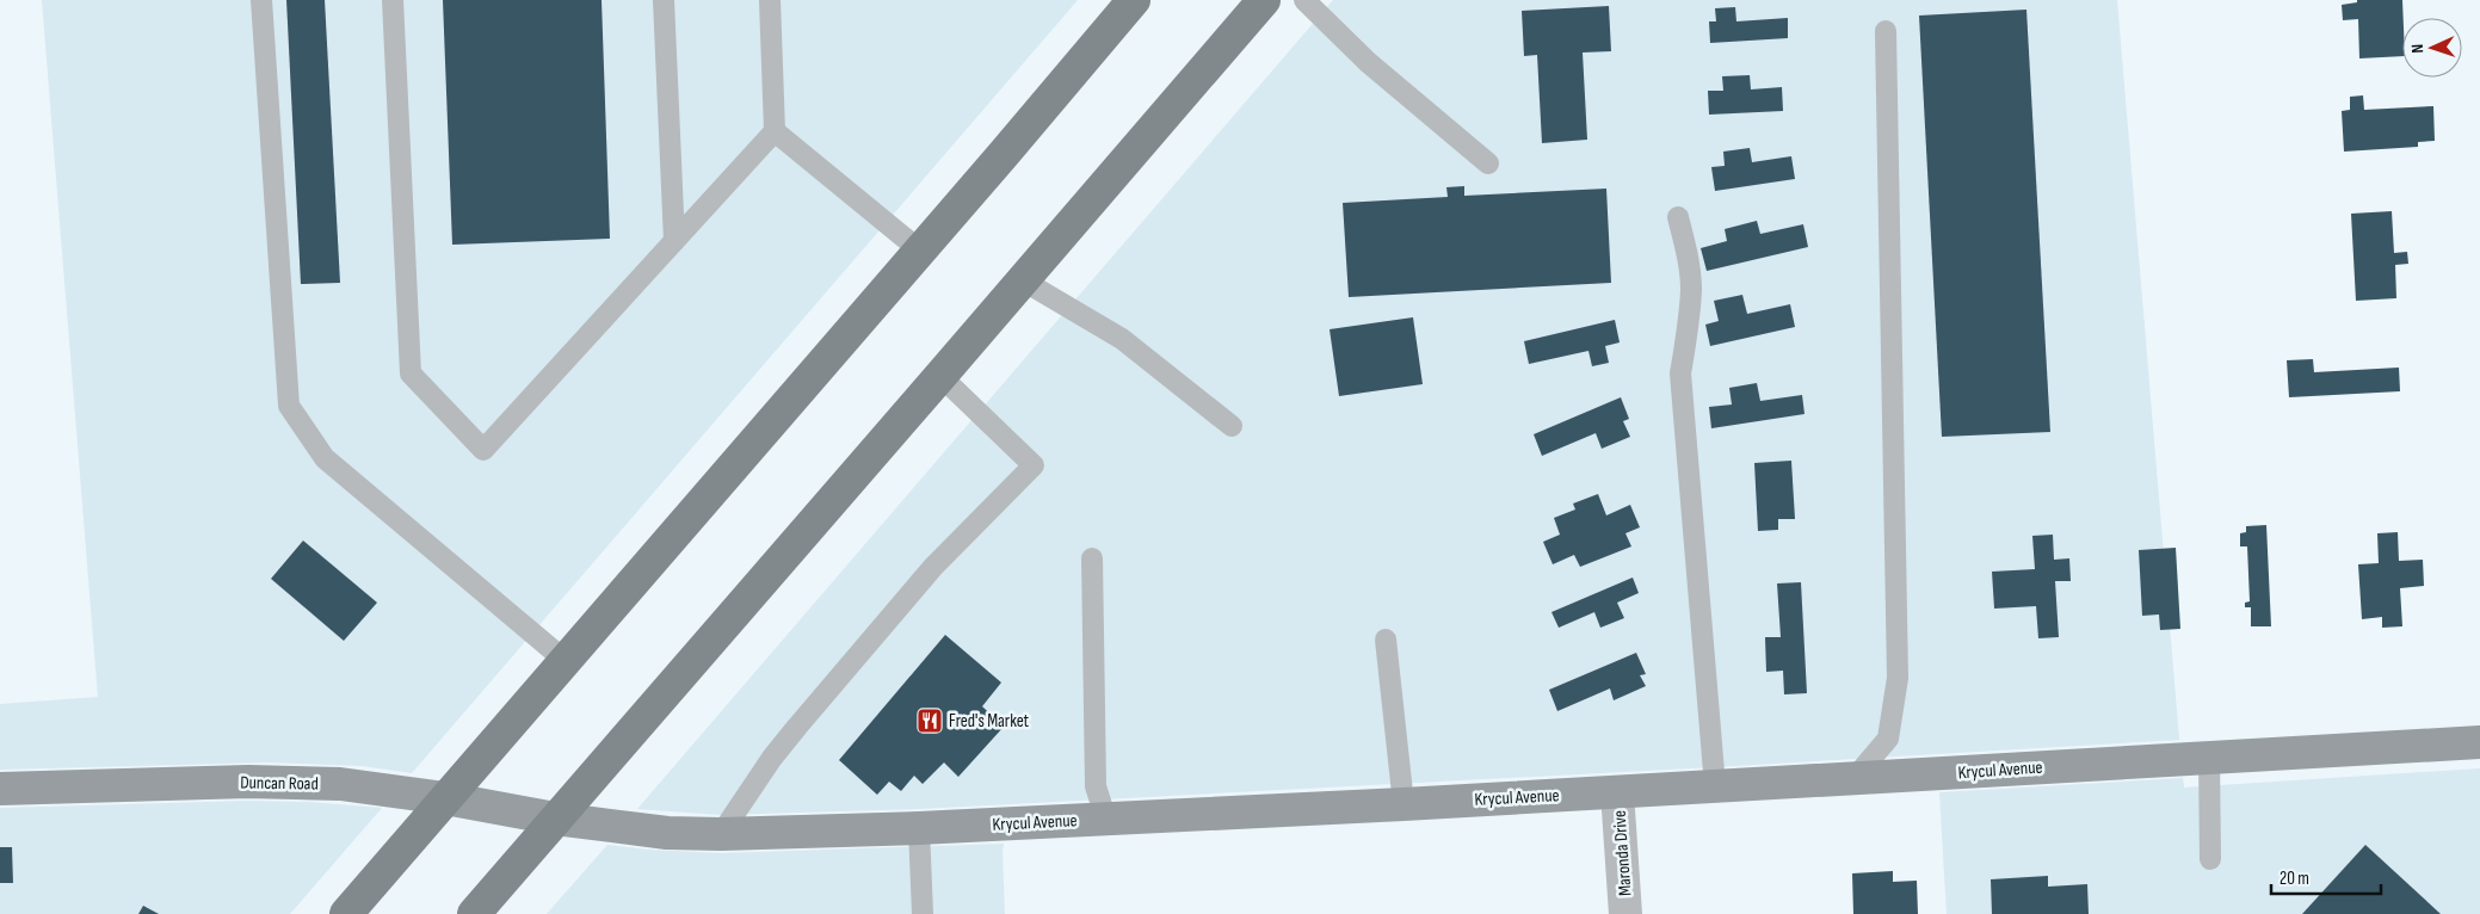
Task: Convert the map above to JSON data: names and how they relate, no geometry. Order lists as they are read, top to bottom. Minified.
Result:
{"streets":{"street":["Krycul Avenue","Duncan Road","Maronda Drive"]},"crossings":[["Krycul Avenue","Duncan Road"],["Krycul Avenue","Maronda Drive"]],"places":{"restaurant":["Fred's Market"]},"scale_bar":"20 m","north":"left"}
